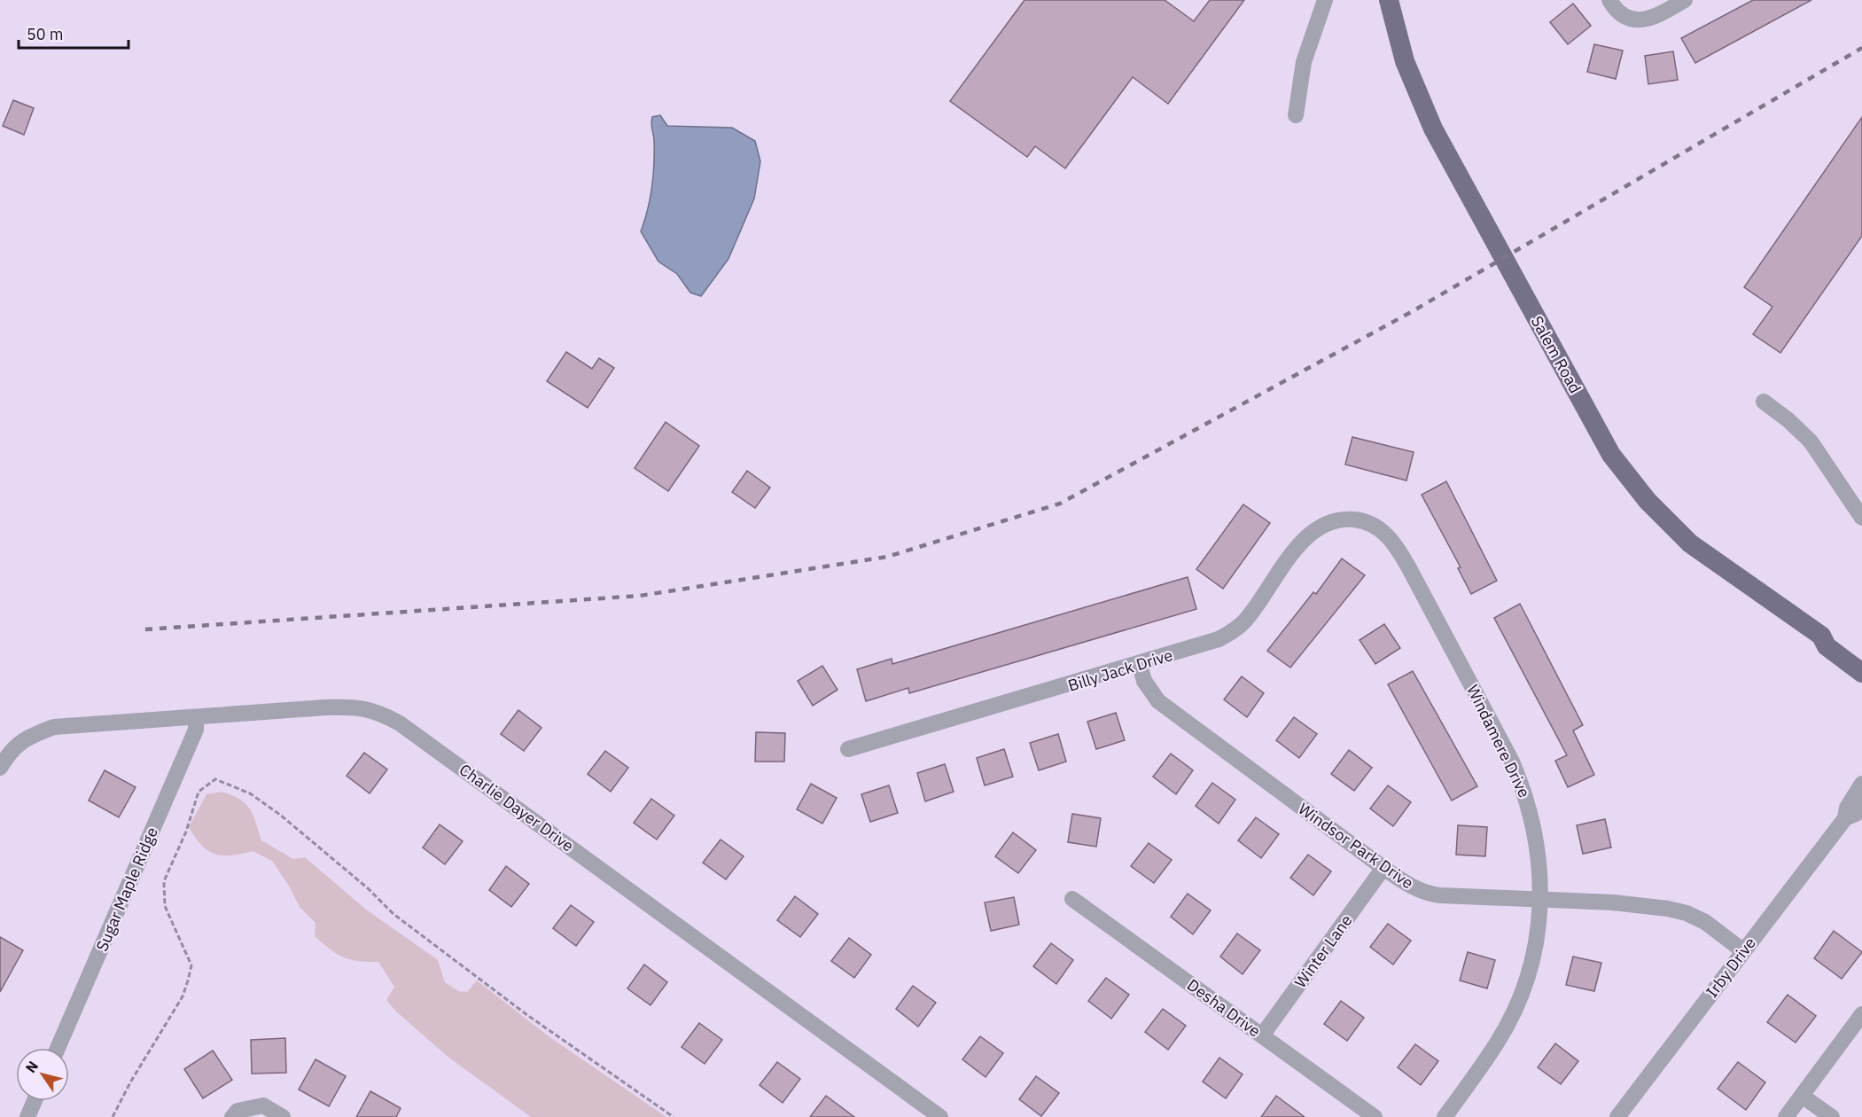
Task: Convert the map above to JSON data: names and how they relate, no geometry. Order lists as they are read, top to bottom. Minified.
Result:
{"streets":{"main road":["Salem Road"],"street":["Billy Jack Drive","Windamere Drive","Charlie Dayer Drive","Windsor Park Drive","Sugar Maple Ridge","Winter Lane","Irby Drive","Desha Drive"]},"crossings":[["Billy Jack Drive","Windamere Drive"],["Billy Jack Drive","Windsor Park Drive"],["Windamere Drive","Windsor Park Drive"],["Charlie Dayer Drive","Sugar Maple Ridge"],["Windsor Park Drive","Winter Lane"],["Windsor Park Drive","Irby Drive"],["Winter Lane","Desha Drive"]],"scale_bar":"50 m","north":"top left"}
